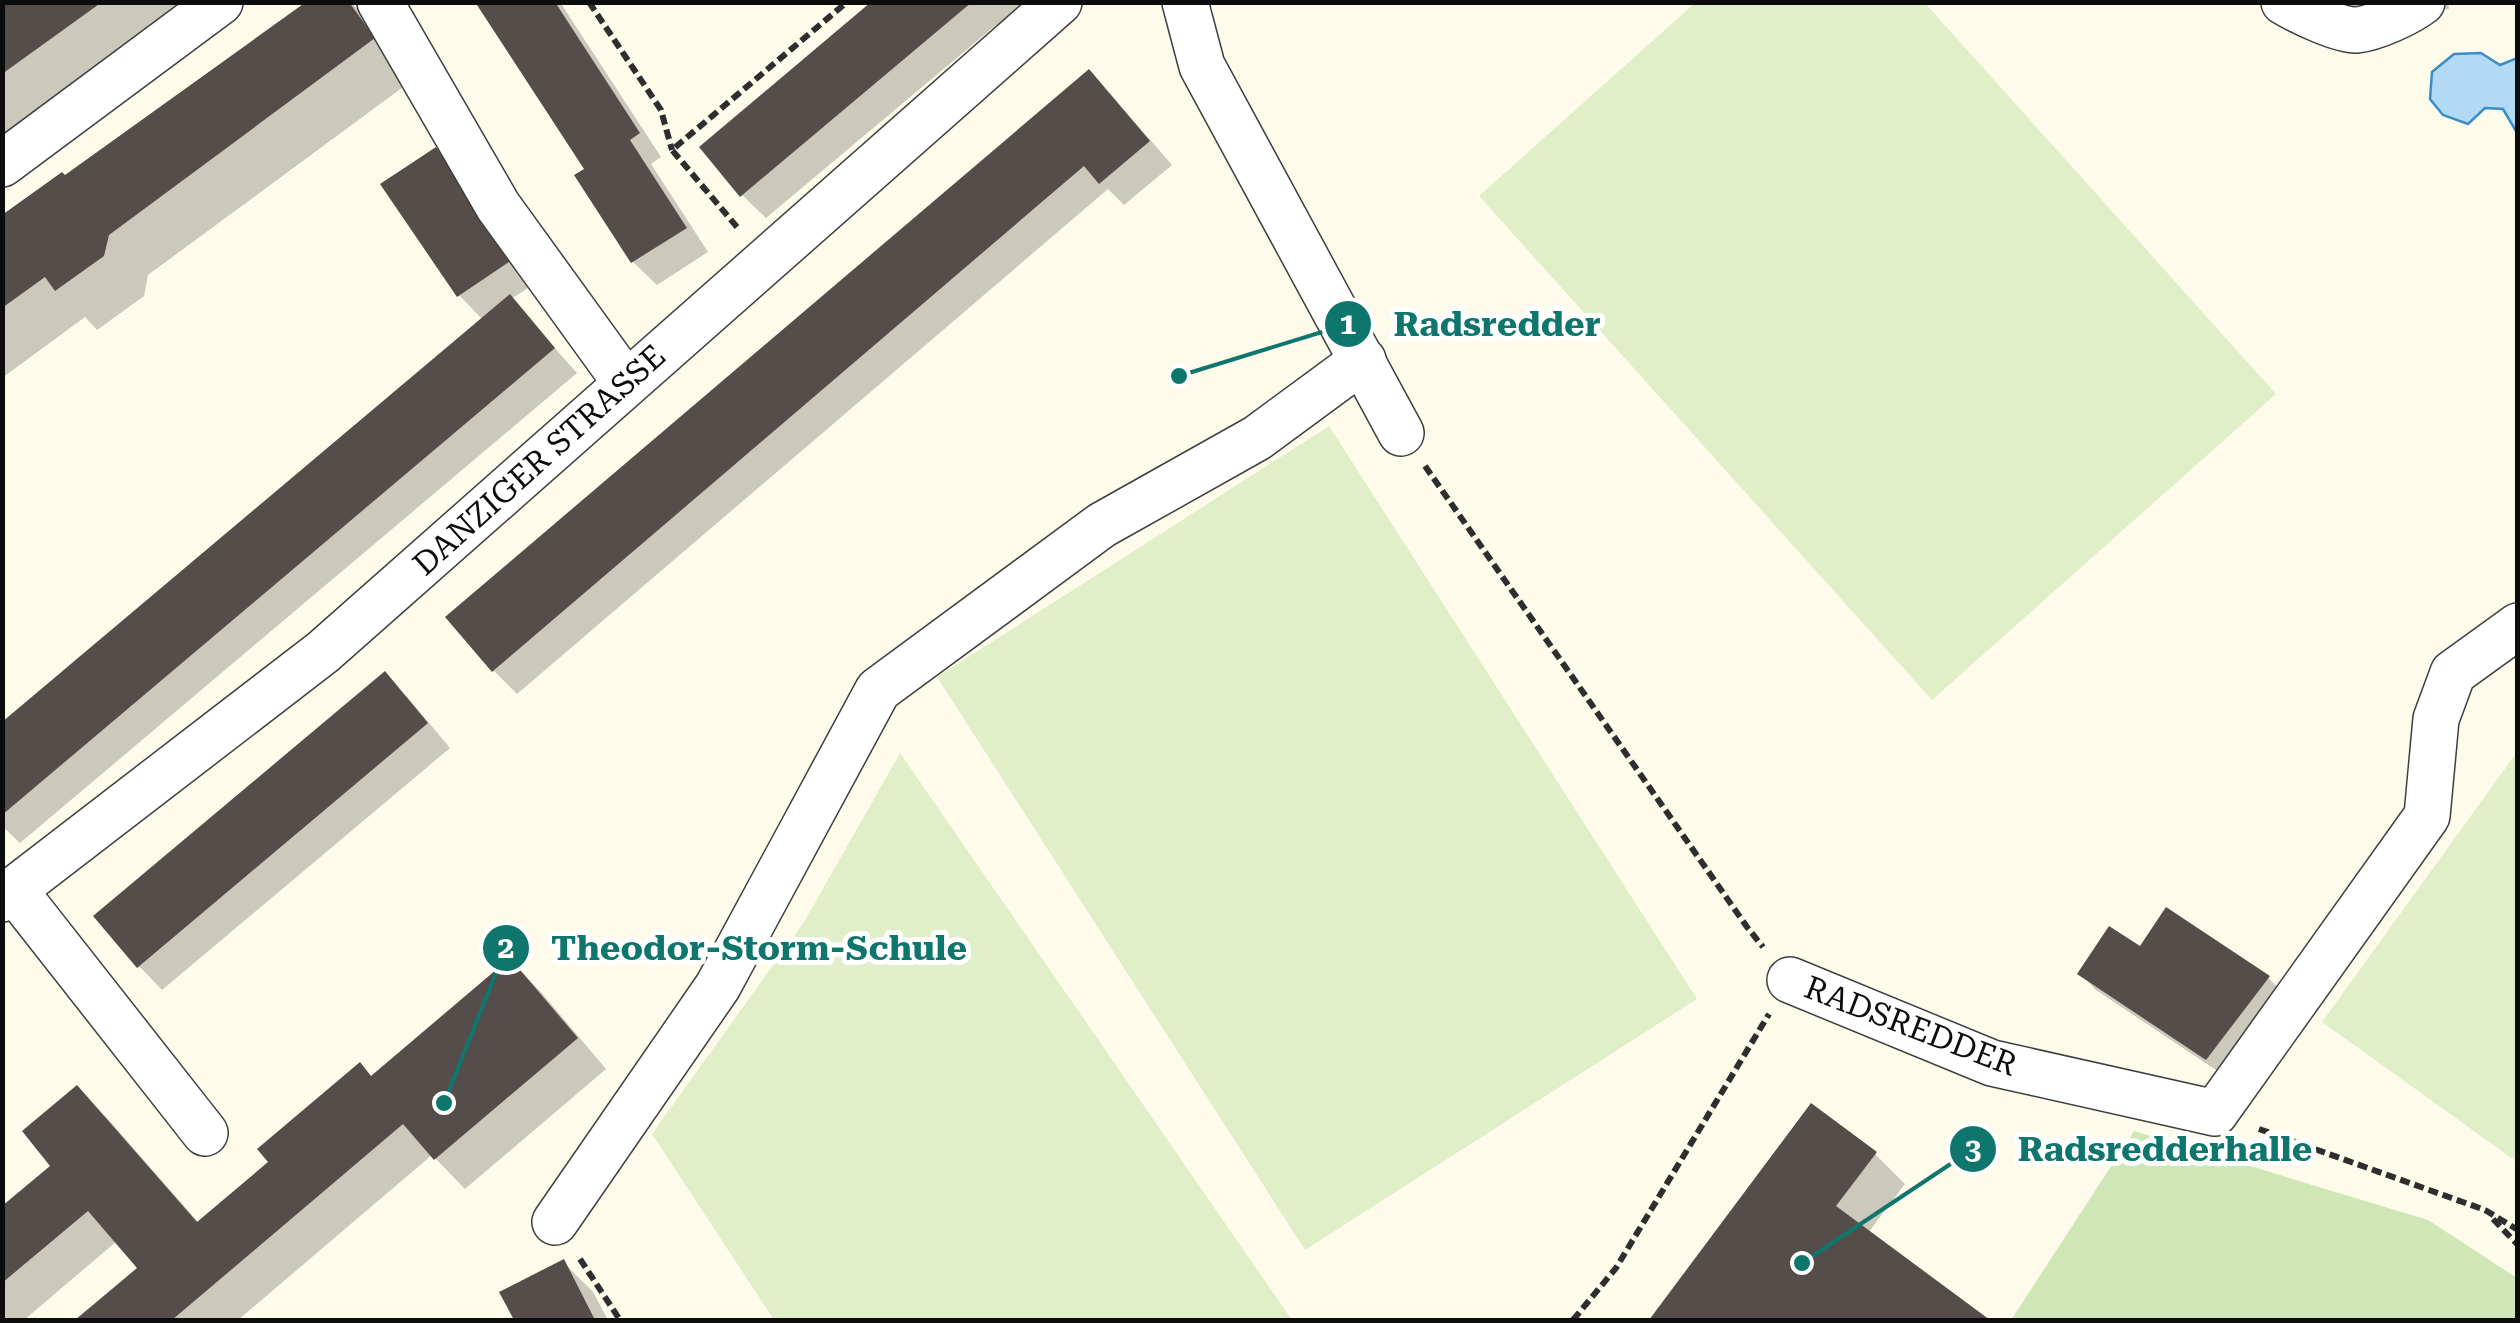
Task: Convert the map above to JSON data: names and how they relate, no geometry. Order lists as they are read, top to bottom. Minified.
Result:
{"streets":{"street":["DANZIGER STRASSE","RADSREDDER"]},"places":["Radsredder","Theodor-Storm-Schule","Radsredderhalle"]}
